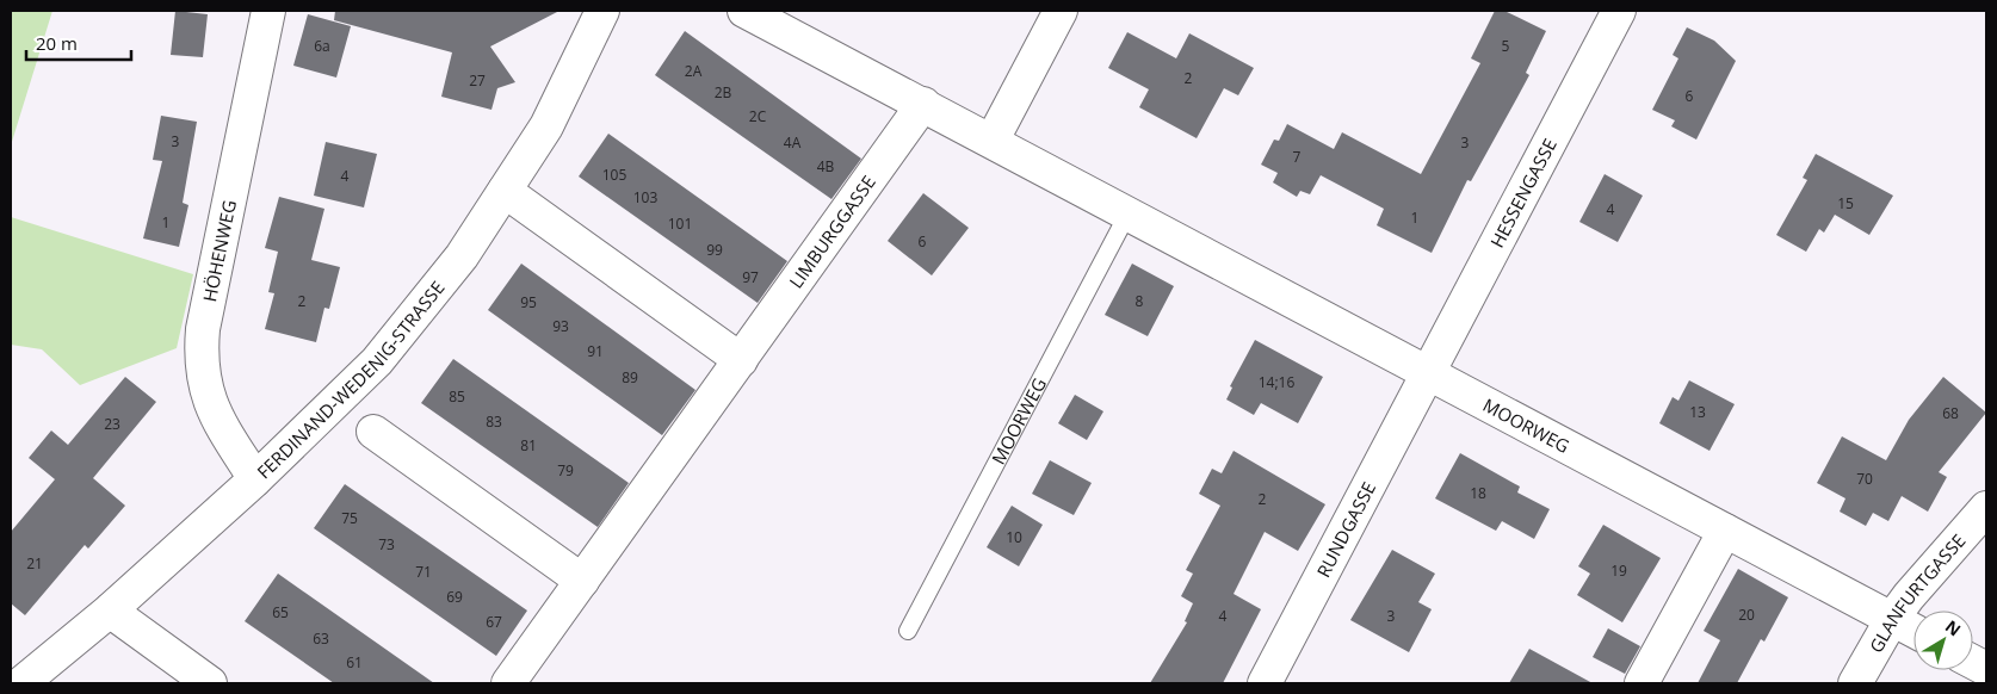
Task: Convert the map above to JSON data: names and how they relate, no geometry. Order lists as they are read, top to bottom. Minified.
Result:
{"streets":{"street":["HESSENGASSE","LIMBURGGASSE","HÖHENWEG","FERDINAND-WEDENIG-STRASSE","MOORWEG","RUNDGASSE","GLANFURTGASSE"]},"crossings":[["HESSENGASSE","MOORWEG"],["HESSENGASSE","RUNDGASSE"],["LIMBURGGASSE","MOORWEG"],["HÖHENWEG","FERDINAND-WEDENIG-STRASSE"],["MOORWEG","RUNDGASSE"],["MOORWEG","GLANFURTGASSE"]],"house_numbers":["6a","5","2A","2","27","2B","6","2C","3","4A","3","7","4B","105","4","103","15","4","1","1","101","6","99","97","2","8","95","93","91","89","14;16","85","13","68","83","23","81","79","70","18","2","75","10","73","21","19","71","69","65","20","4","3","67","63","61"],"scale_bar":"20 m","north":"top right"}
